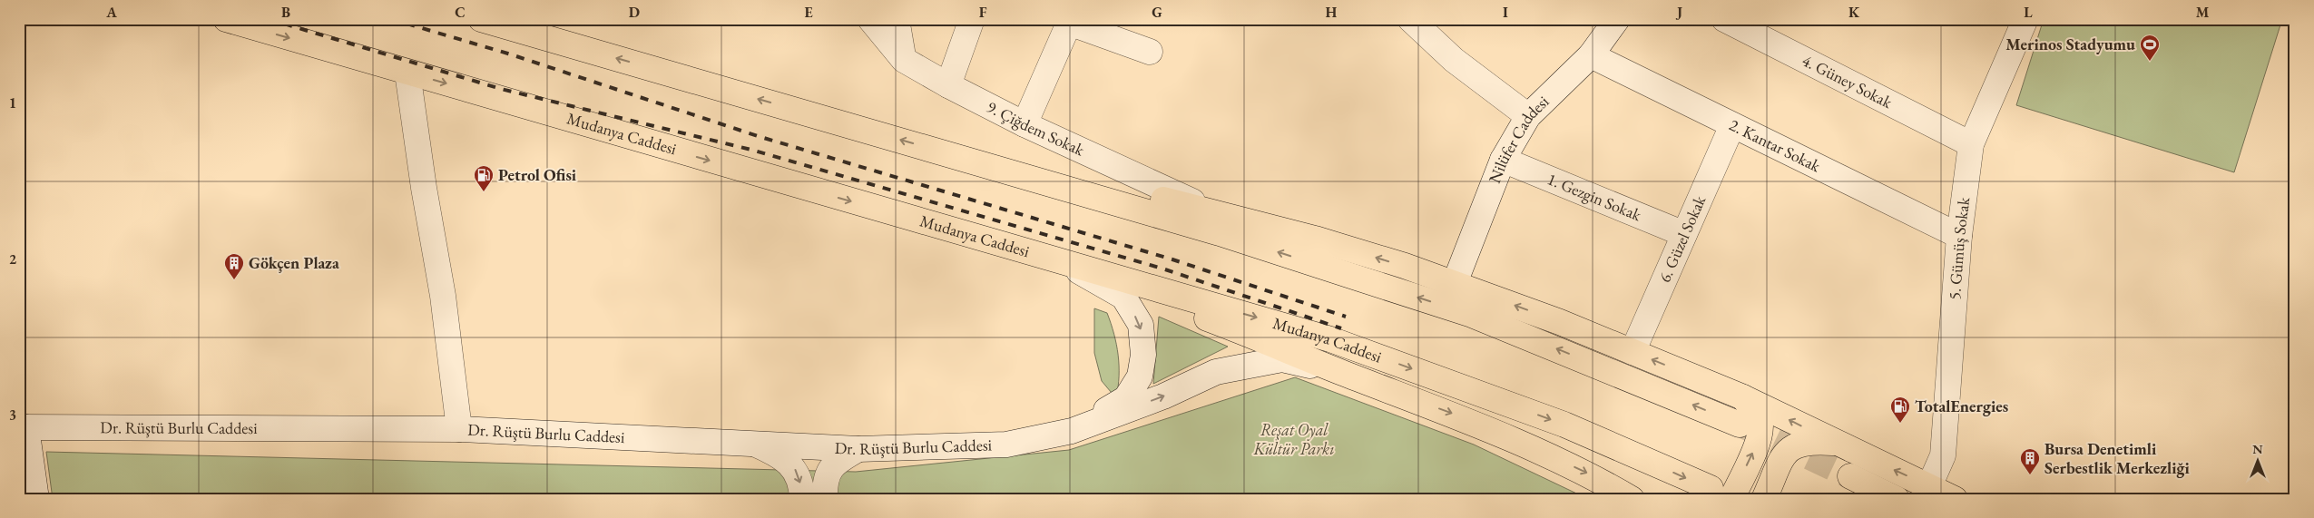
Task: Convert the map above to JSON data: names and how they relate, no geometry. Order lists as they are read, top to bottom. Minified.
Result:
{"streets":{"highway":["Mudanya Caddesi"],"street":["4. Güney Sokak","9. Çiğdem Sokak","Nilüfer Caddesi","2. Kantar Sokak","1. Gezgin Sokak","6. Güzel Sokak","5. Gümüş Sokak","Dr. Rüştü Burlu Caddesi"]},"crossings":[["4. Güney Sokak","5. Gümüş Sokak"],["Nilüfer Caddesi","2. Kantar Sokak"],["Nilüfer Caddesi","1. Gezgin Sokak"],["2. Kantar Sokak","6. Güzel Sokak"],["2. Kantar Sokak","5. Gümüş Sokak"],["1. Gezgin Sokak","6. Güzel Sokak"]],"parks":["Reşat Oyal Kültür Parkı"],"places":{"sports":["Merinos Stadyumu"],"fuel station":["Petrol Ofisi","TotalEnergies"],"building":["Gökçen Plaza","Bursa Denetimli Serbestlik Merkezliği"]},"north":"top","grid":{"columns":["A","B","C","D","E","F","G","H","I","J","K","L","M"],"rows":["1","2","3"]}}
